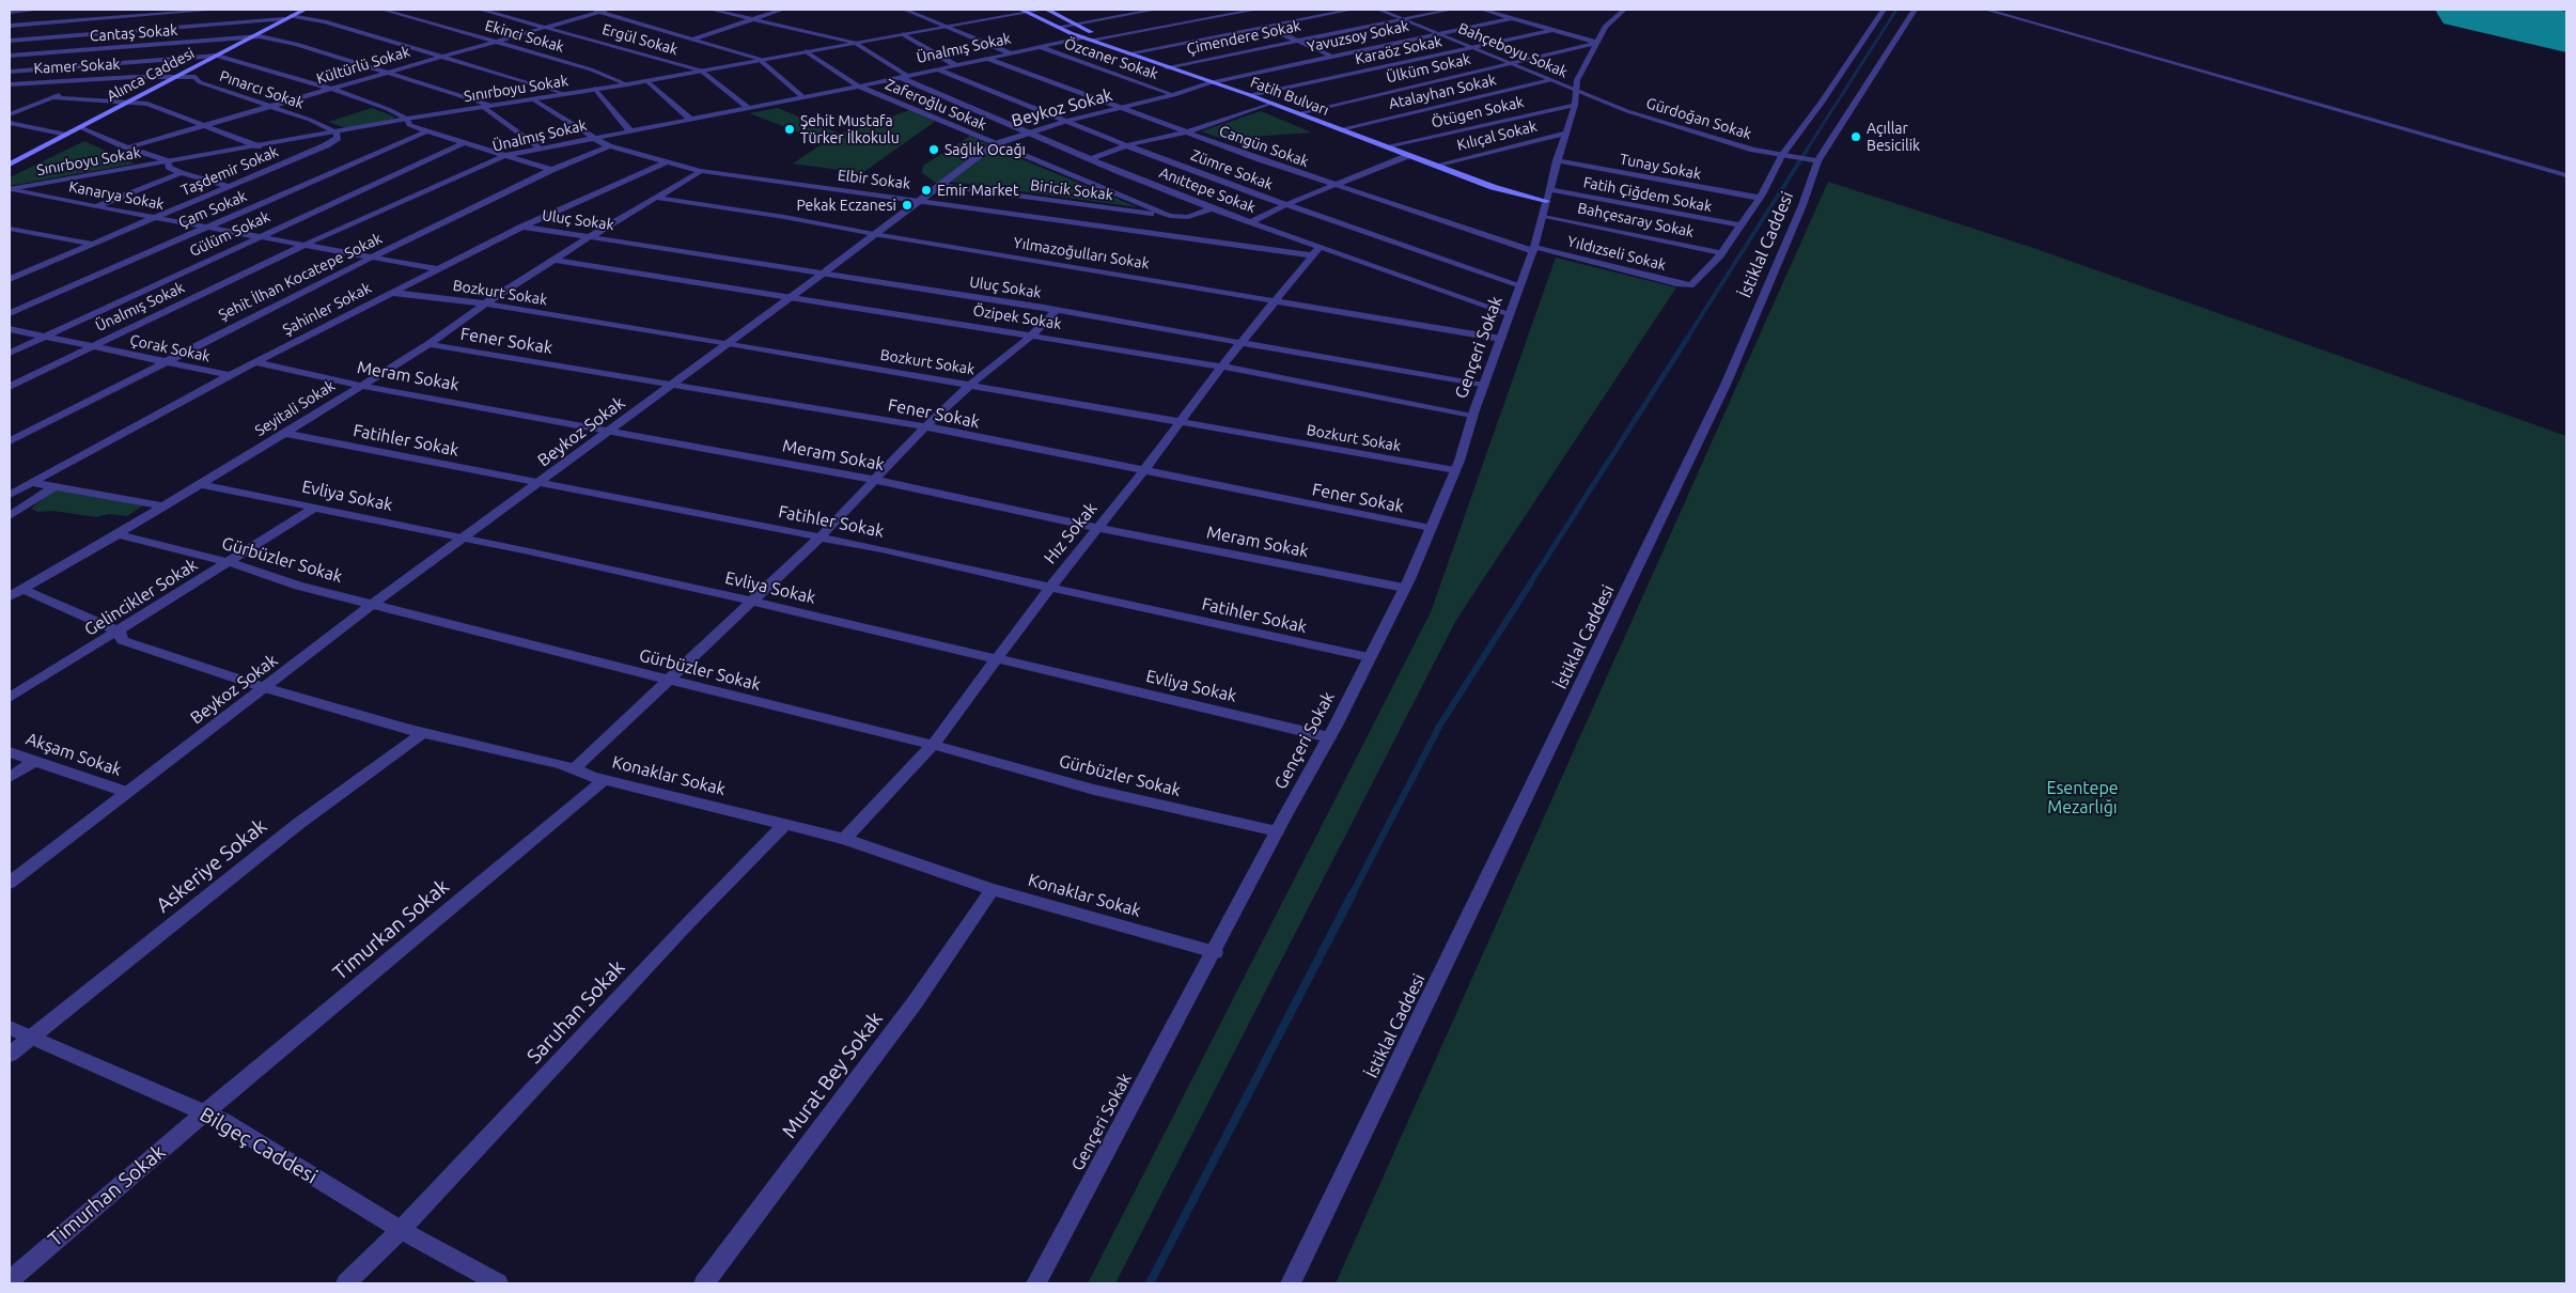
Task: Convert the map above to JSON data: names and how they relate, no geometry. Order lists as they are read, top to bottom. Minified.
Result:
{"streets":{"main road":["Alınca Caddesi","Fatih Bulvarı"],"street":["Cantaş Sokak","Ekinci Sokak","Yavuzsoy Sokak","Çimendere Sokak","Ergül Sokak","Ünalmış Sokak","Karaöz Sokak","Bahçeboyu Sokak","Özcaner Sokak","Kültürlü Sokak","Kamer Sokak","Ülküm Sokak","Sınırboyu Sokak","Pınarcı Sokak","Atalayhan Sokak","Zaferoğlu Sokak","Beykoz Sokak","Ötügen Sokak","Gürdoğan Sokak","Kılıçal Sokak","Cangün Sokak","Tunay Sokak","Zümre Sokak","Taşdemir Sokak","Elbir Sokak","Biricik Sokak","Anıttepe Sokak","Fatih Çiğdem Sokak","Kanarya Sokak","Çam Sokak","Uluç Sokak","Bahçesaray Sokak","Gülüm Sokak","İstiklal Caddesi","Yılmazoğulları Sokak","Yıldızseli Sokak","Şehit İlhan Kocatepe Sokak","Bozkurt Sokak","Şahinler Sokak","Özipek Sokak","Fener Sokak","Gençeri Sokak","Çorak Sokak","Meram Sokak","Seyitali Sokak","Fatihler Sokak","Evliya Sokak","Hız Sokak","Gürbüzler Sokak","Gelincikler Sokak","Akşam Sokak","Konaklar Sokak","Askeriye Sokak","Timurkan Sokak","Saruhan Sokak","Murat Bey Sokak","Bilgeç Caddesi","Timurhan Sokak"]},"crossings":[["Cantaş Sokak","Kültürlü Sokak"],["Cantaş Sokak","Alınca Caddesi"],["Cantaş Sokak","Sınırboyu Sokak"],["Ekinci Sokak","Kültürlü Sokak"],["Ekinci Sokak","Sınırboyu Sokak"],["Yavuzsoy Sokak","Bahçeboyu Sokak"],["Yavuzsoy Sokak","Fatih Bulvarı"],["Yavuzsoy Sokak","Beykoz Sokak"],["Çimendere Sokak","Bahçeboyu Sokak"],["Çimendere Sokak","Fatih Bulvarı"],["Ergül Sokak","Ünalmış Sokak"],["Ergül Sokak","Kültürlü Sokak"],["Ergül Sokak","Sınırboyu Sokak"],["Ünalmış Sokak","Özcaner Sokak"],["Ünalmış Sokak","Fatih Bulvarı"],["Ünalmış Sokak","Zaferoğlu Sokak"],["Ünalmış Sokak","Cangün Sokak"],["Ünalmış Sokak","Zümre Sokak"],["Ünalmış Sokak","Elbir Sokak"],["Ünalmış Sokak","Anıttepe Sokak"],["Ünalmış Sokak","Kanarya Sokak"],["Ünalmış Sokak","Çorak Sokak"],["Karaöz Sokak","Bahçeboyu Sokak"],["Karaöz Sokak","Fatih Bulvarı"],["Bahçeboyu Sokak","Ülküm Sokak"],["Bahçeboyu Sokak","Atalayhan Sokak"],["Bahçeboyu Sokak","Gürdoğan Sokak"],["Bahçeboyu Sokak","Gençeri Sokak"],["Özcaner Sokak","Beykoz Sokak"],["Kültürlü Sokak","Pınarcı Sokak"],["Kamer Sokak","Alınca Caddesi"],["Kamer Sokak","Pınarcı Sokak"],["Ülküm Sokak","Fatih Bulvarı"],["Ülküm Sokak","Gençeri Sokak"],["Alınca Caddesi","Pınarcı Sokak"],["Sınırboyu Sokak","Pınarcı Sokak"],["Sınırboyu Sokak","Fatih Bulvarı"],["Sınırboyu Sokak","Zaferoğlu Sokak"],["Sınırboyu Sokak","Taşdemir Sokak"],["Sınırboyu Sokak","Elbir Sokak"],["Sınırboyu Sokak","Anıttepe Sokak"],["Sınırboyu Sokak","Kanarya Sokak"],["Pınarcı Sokak","Taşdemir Sokak"],["Atalayhan Sokak","Fatih Bulvarı"],["Fatih Bulvarı","Beykoz Sokak"],["Fatih Bulvarı","Ötügen Sokak"],["Fatih Bulvarı","Kılıçal Sokak"],["Fatih Bulvarı","Fatih Çiğdem Sokak"],["Fatih Bulvarı","Gençeri Sokak"],["Zaferoğlu Sokak","Beykoz Sokak"],["Zaferoğlu Sokak","Biricik Sokak"],["Zaferoğlu Sokak","Anıttepe Sokak"],["Beykoz Sokak","Cangün Sokak"],["Beykoz Sokak","Zümre Sokak"],["Beykoz Sokak","Elbir Sokak"],["Beykoz Sokak","Biricik Sokak"],["Beykoz Sokak","Anıttepe Sokak"],["Beykoz Sokak","Uluç Sokak"],["Beykoz Sokak","Yılmazoğulları Sokak"],["Beykoz Sokak","Bozkurt Sokak"],["Beykoz Sokak","Özipek Sokak"],["Beykoz Sokak","Fener Sokak"],["Beykoz Sokak","Meram Sokak"],["Beykoz Sokak","Fatihler Sokak"],["Beykoz Sokak","Evliya Sokak"],["Beykoz Sokak","Gürbüzler Sokak"],["Beykoz Sokak","Akşam Sokak"],["Beykoz Sokak","Konaklar Sokak"],["Ötügen Sokak","Gençeri Sokak"],["Gürdoğan Sokak","İstiklal Caddesi"],["Gürdoğan Sokak","Gençeri Sokak"],["Kılıçal Sokak","Gençeri Sokak"],["Cangün Sokak","Yıldızseli Sokak"],["Cangün Sokak","Gençeri Sokak"],["Tunay Sokak","Gençeri Sokak"],["Zümre Sokak","Gençeri Sokak"],["Taşdemir Sokak","Kanarya Sokak"],["Elbir Sokak","Anıttepe Sokak"],["Elbir Sokak","Şehit İlhan Kocatepe Sokak"],["Elbir Sokak","Şahinler Sokak"],["Elbir Sokak","Seyitali Sokak"],["Elbir Sokak","Hız Sokak"],["Anıttepe Sokak","Gençeri Sokak"],["Anıttepe Sokak","Hız Sokak"],["Fatih Çiğdem Sokak","Gençeri Sokak"],["Kanarya Sokak","Çam Sokak"],["Kanarya Sokak","Gülüm Sokak"],["Kanarya Sokak","Şehit İlhan Kocatepe Sokak"],["Kanarya Sokak","Şahinler Sokak"],["Uluç Sokak","Şahinler Sokak"],["Uluç Sokak","Gençeri Sokak"],["Uluç Sokak","Seyitali Sokak"],["Uluç Sokak","Hız Sokak"],["Bahçesaray Sokak","Yıldızseli Sokak"],["Bahçesaray Sokak","Gençeri Sokak"],["Gülüm Sokak","Çorak Sokak"],["Yılmazoğulları Sokak","Gençeri Sokak"],["Yılmazoğulları Sokak","Seyitali Sokak"],["Yılmazoğulları Sokak","Hız Sokak"],["Yıldızseli Sokak","Gençeri Sokak"],["Şehit İlhan Kocatepe Sokak","Çorak Sokak"],["Bozkurt Sokak","Şahinler Sokak"],["Bozkurt Sokak","Gençeri Sokak"],["Bozkurt Sokak","Seyitali Sokak"],["Bozkurt Sokak","Hız Sokak"],["Şahinler Sokak","Çorak Sokak"],["Şahinler Sokak","Meram Sokak"],["Özipek Sokak","Gençeri Sokak"],["Özipek Sokak","Seyitali Sokak"],["Özipek Sokak","Hız Sokak"],["Fener Sokak","Gençeri Sokak"],["Fener Sokak","Seyitali Sokak"],["Fener Sokak","Hız Sokak"],["Gençeri Sokak","Meram Sokak"],["Gençeri Sokak","Fatihler Sokak"],["Gençeri Sokak","Evliya Sokak"],["Gençeri Sokak","Gürbüzler Sokak"],["Gençeri Sokak","Konaklar Sokak"],["Meram Sokak","Seyitali Sokak"],["Meram Sokak","Hız Sokak"],["Seyitali Sokak","Fatihler Sokak"],["Seyitali Sokak","Evliya Sokak"],["Seyitali Sokak","Gürbüzler Sokak"],["Fatihler Sokak","Hız Sokak"],["Evliya Sokak","Hız Sokak"],["Evliya Sokak","Gelincikler Sokak"],["Hız Sokak","Gürbüzler Sokak"],["Hız Sokak","Konaklar Sokak"],["Gürbüzler Sokak","Gelincikler Sokak"],["Gelincikler Sokak","Konaklar Sokak"],["Konaklar Sokak","Askeriye Sokak"],["Konaklar Sokak","Timurkan Sokak"],["Konaklar Sokak","Saruhan Sokak"],["Konaklar Sokak","Murat Bey Sokak"],["Askeriye Sokak","Bilgeç Caddesi"],["Timurkan Sokak","Bilgeç Caddesi"],["Timurkan Sokak","Timurhan Sokak"],["Saruhan Sokak","Bilgeç Caddesi"],["Bilgeç Caddesi","Timurhan Sokak"]],"parks":["Esentepe Mezarlığı"],"places":["Şehit Mustafa Türker İlkokulu","Açıllar Besicilik","Sağlık Ocağı","Emir Market","Pekak Eczanesi"]}
